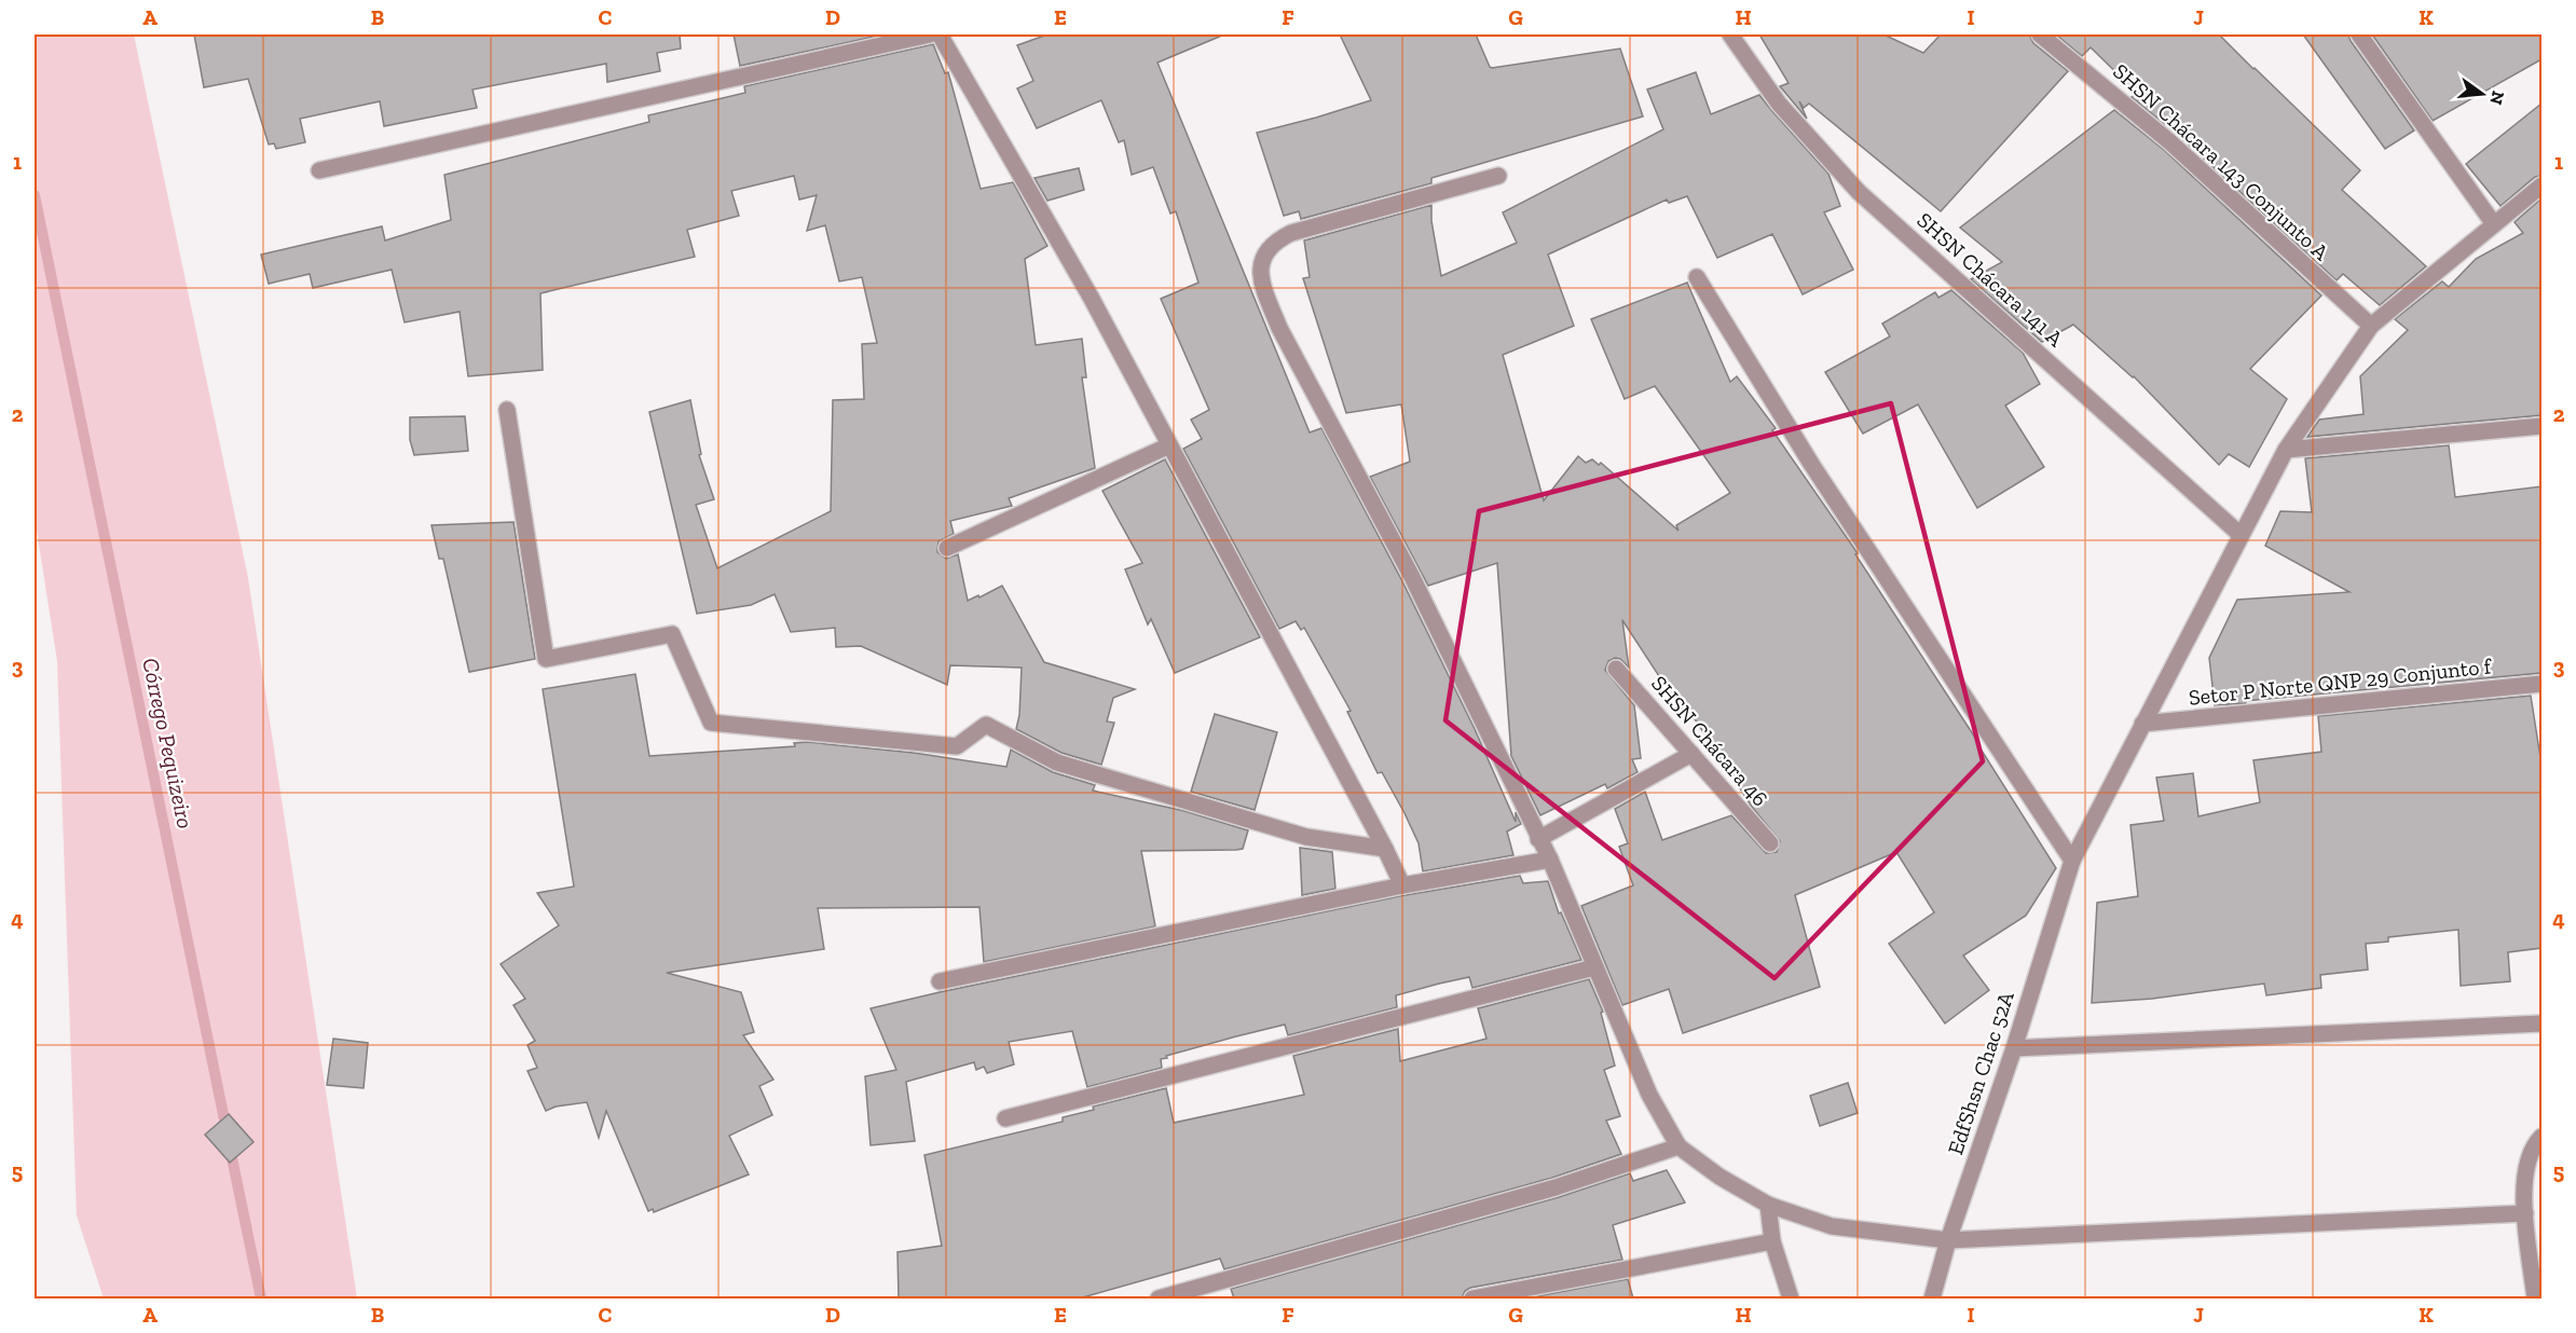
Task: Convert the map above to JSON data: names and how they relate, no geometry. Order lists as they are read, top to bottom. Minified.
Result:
{"streets":{"street":["SHSN Chácara 143 Conjunto A","SHSN Chácara 141 A","Setor P Norte QNP 29 Conjunto f","SHSN Chácara 46","EdfShsn Chac 52A"]},"crossings":[["SHSN Chácara 143 Conjunto A","EdfShsn Chac 52A"],["SHSN Chácara 141 A","EdfShsn Chac 52A"],["Setor P Norte QNP 29 Conjunto f","EdfShsn Chac 52A"]],"water":["Córrego Pequizeiro"],"north":"right","grid":{"columns":["A","B","C","D","E","F","G","H","I","J","K"],"rows":["1","2","3","4","5"]}}
